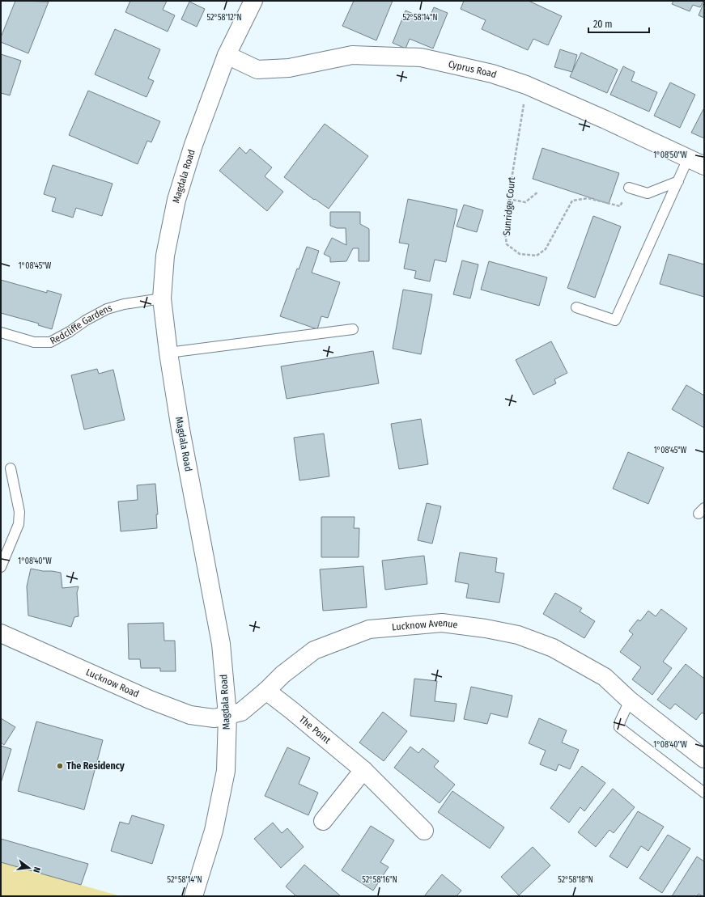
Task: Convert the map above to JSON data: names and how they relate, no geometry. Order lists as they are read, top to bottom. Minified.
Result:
{"streets":{"street":["Cyprus Road","Magdala Road","Lucknow Avenue","Lucknow Road","The Point"],"lane":["Redcliffe Gardens"],"path":["Sunridge Court"]},"crossings":[["Cyprus Road","Magdala Road"],["Cyprus Road","Sunridge Court"],["Magdala Road","Redcliffe Gardens"],["Magdala Road","Lucknow Avenue"],["Magdala Road","Lucknow Road"],["Lucknow Avenue","Lucknow Road"],["Lucknow Avenue","The Point"]],"places":["The Residency"],"scale_bar":"20 m","north":"right","coordinates":["52°58'12\"N","52°58'14\"N","1°08'50\"W","1°08'45\"W","1°08'40\"W","52°58'16\"N","52°58'18\"N"]}
